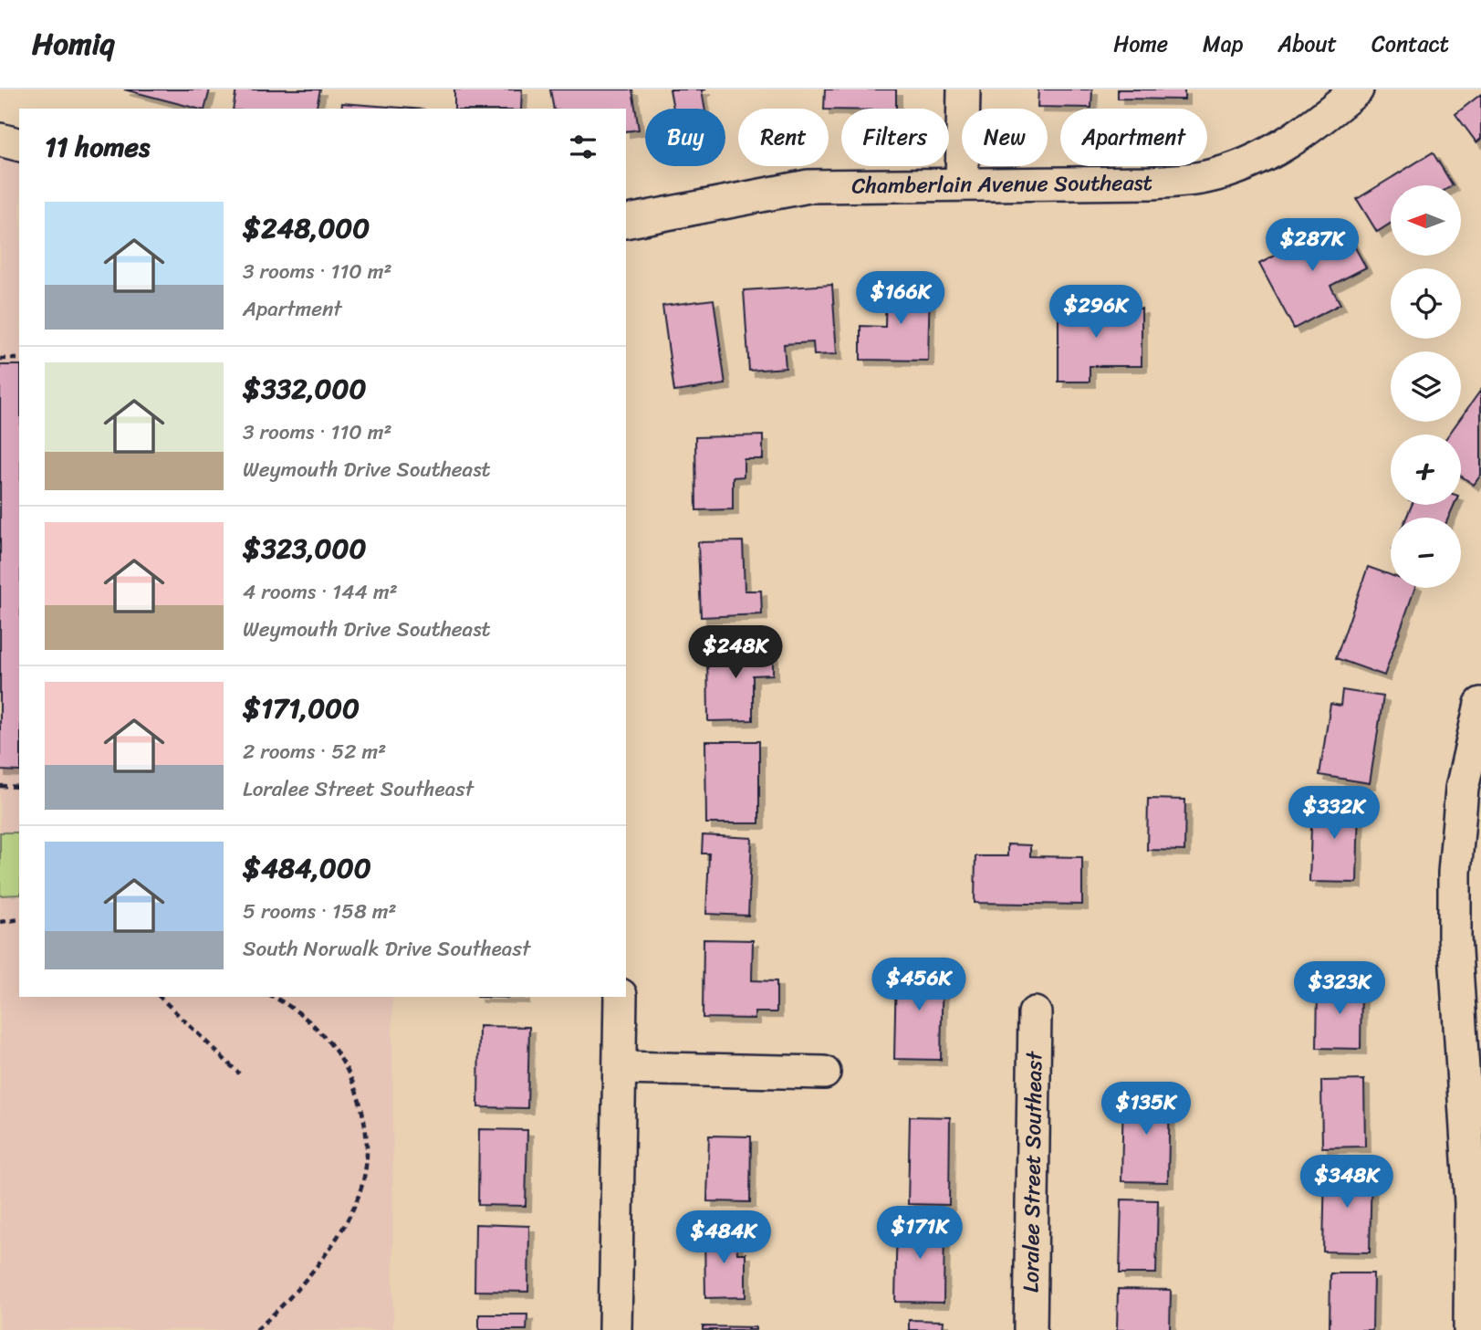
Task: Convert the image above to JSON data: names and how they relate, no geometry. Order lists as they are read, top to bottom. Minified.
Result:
{"streets":{"street":["Chamberlain Avenue Southeast","Loralee Street Southeast"]},"north":"left","page":{"header":"Homiq","nav":["Home","Map","About","Contact"],"chip":["Buy","Rent","Filters","New","Apartment"],"heading":"11 homes","map_buttons":["+","−"],"list":[{"name":"$248,000","note":"3 rooms · 110 m² · Apartment"},{"name":"$332,000","note":"3 rooms · 110 m² · Weymouth Drive Southeast"},{"name":"$323,000","note":"4 rooms · 144 m² · Weymouth Drive Southeast"},{"name":"$171,000","note":"2 rooms · 52 m² · Loralee Street Southeast"},{"name":"$484,000","note":"5 rooms · 158 m² · South Norwalk Drive Southeast"}],"price":["$287K","$166K","$296K","$248K","$332K","$456K","$323K","$135K","$348K","$171K","$484K"]}}
